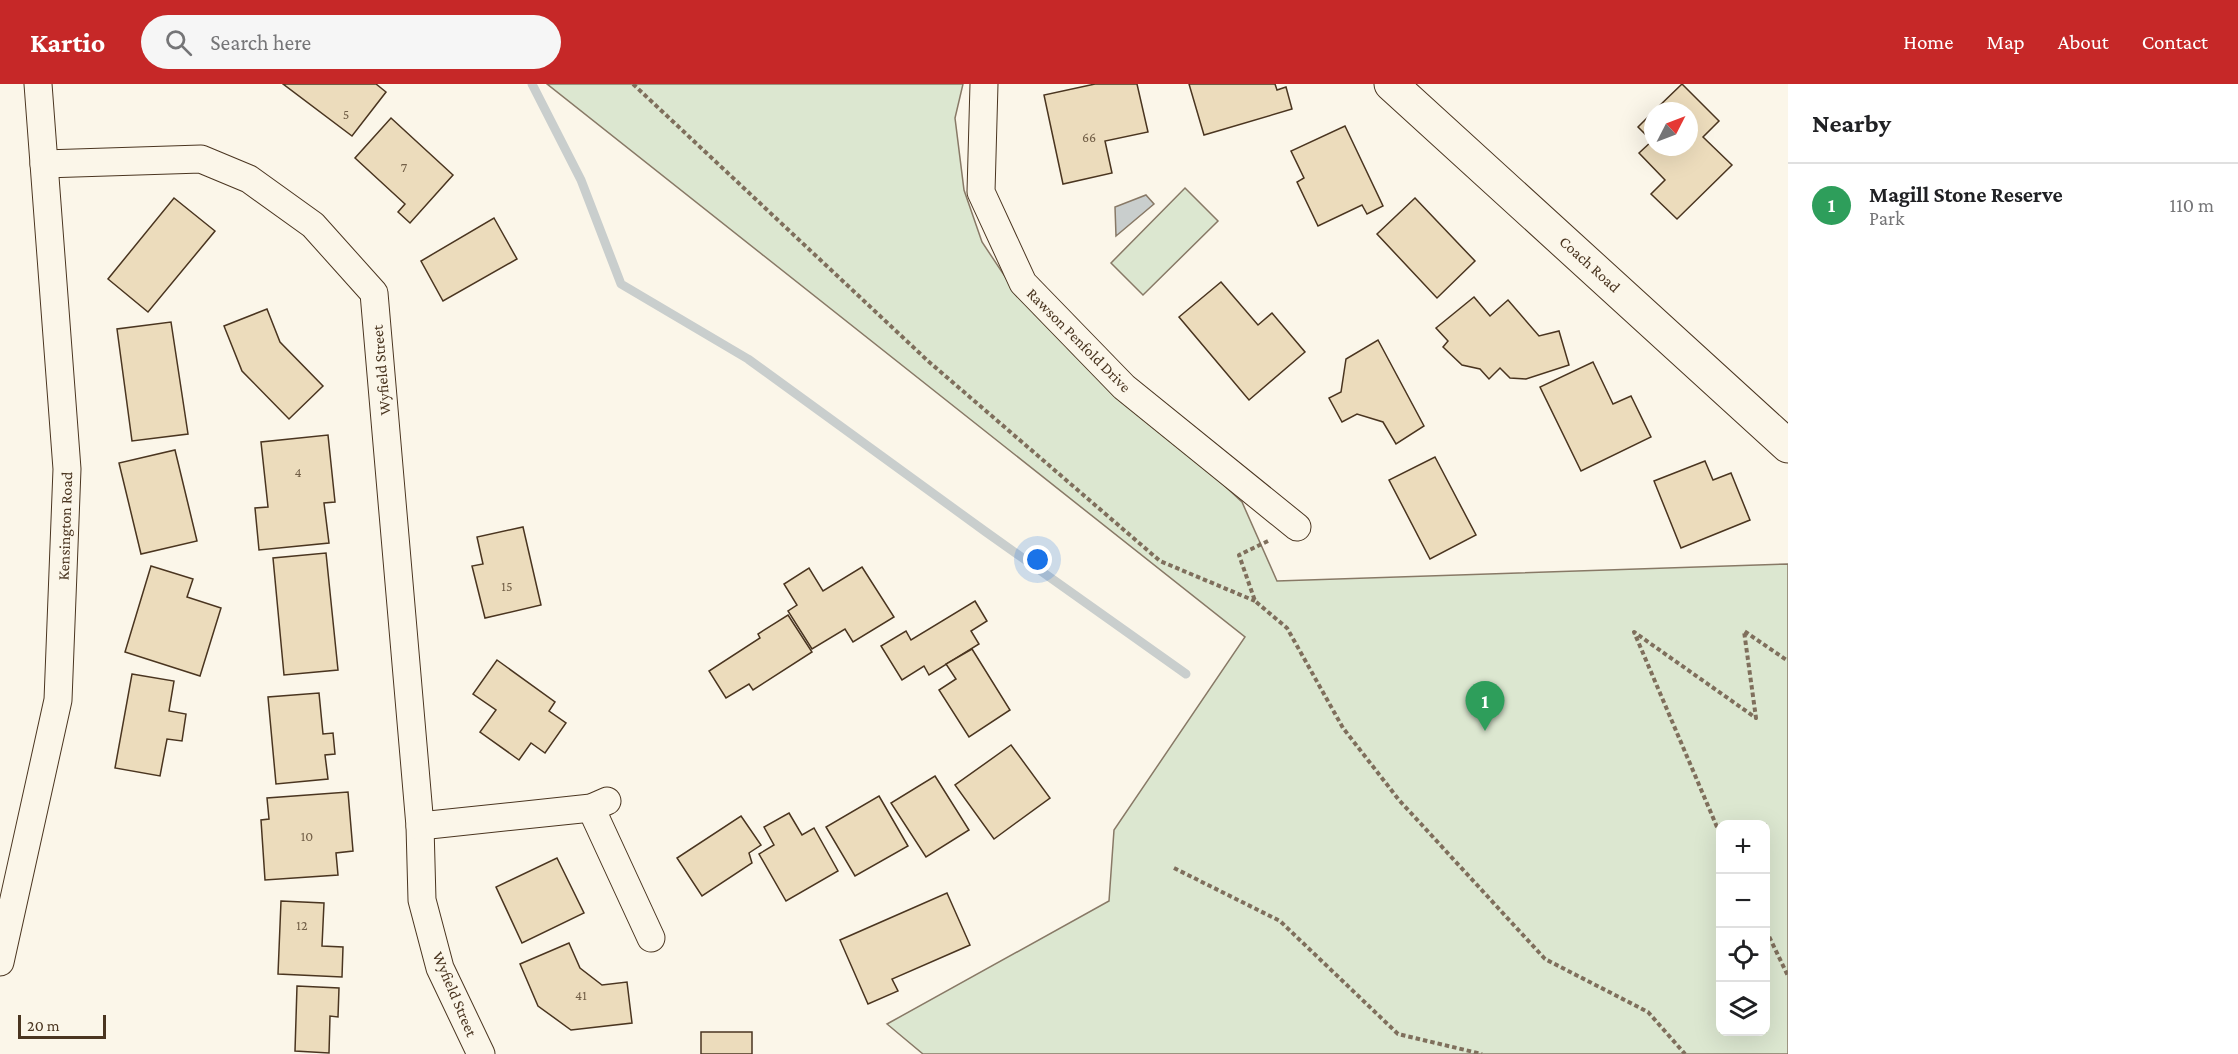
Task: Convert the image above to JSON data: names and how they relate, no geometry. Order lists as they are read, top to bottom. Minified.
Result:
{"streets":{"street":["Coach Road","Rawson Penfold Drive","Wyfield Street","Kensington Road"]},"crossings":[["Wyfield Street","Kensington Road"]],"house_numbers":["5","66","7","4","15","10","12","41"],"scale_bar":"20 m","north":"top right","page":{"header":"Kartio","search":"Search here","nav":["Home","Map","About","Contact"],"heading":"Nearby","list":[{"mark":"1","name":"Magill Stone Reserve","note":"Park","value":"110 m"}],"pins":"1","map_buttons":["+","−"],"scale":"20 m"}}
